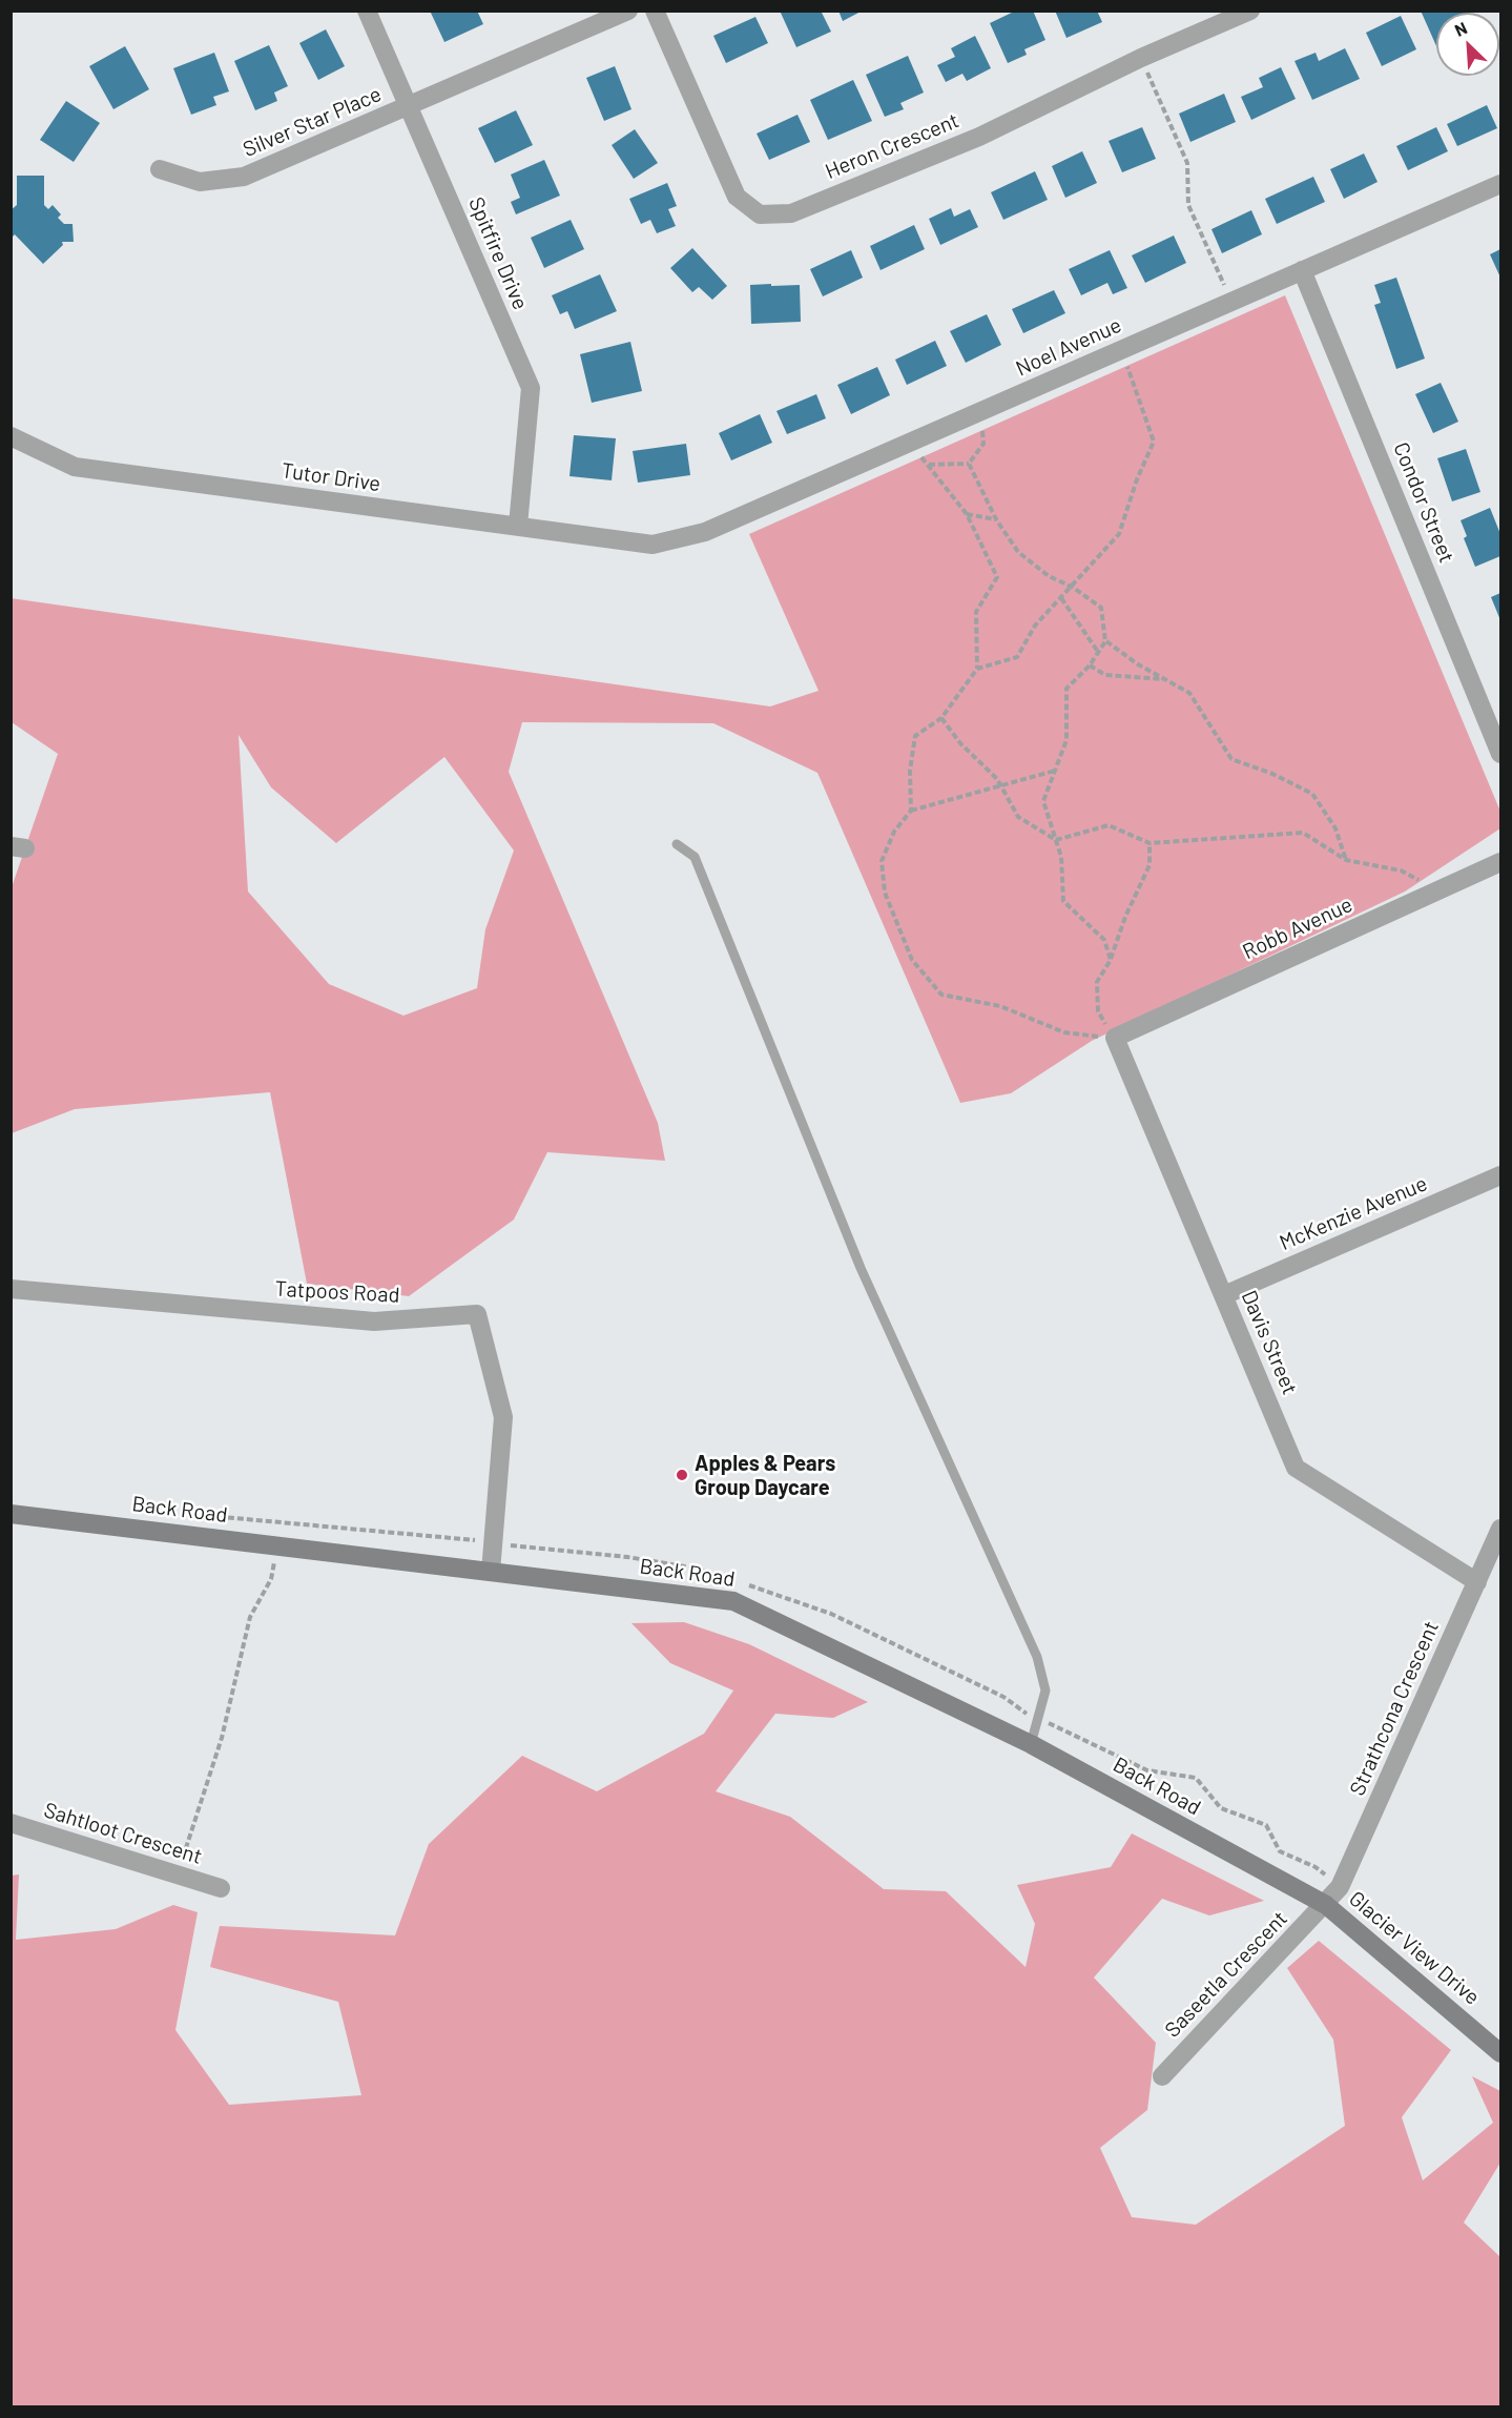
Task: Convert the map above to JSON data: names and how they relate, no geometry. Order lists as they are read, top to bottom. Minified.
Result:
{"streets":{"street":["Silver Star Place","Heron Crescent","Spitfire Drive","Noel Avenue","Tutor Drive","Condor Street","Robb Avenue","McKenzie Avenue","Tatpoos Road","Davis Street","Back Road","Strathcona Crescent","Sahtloot Crescent","Glacier View Drive","Saseetla Crescent"]},"crossings":[["Silver Star Place","Spitfire Drive"],["Spitfire Drive","Tutor Drive"],["Noel Avenue","Tutor Drive"],["Noel Avenue","Condor Street"],["Robb Avenue","Davis Street"],["McKenzie Avenue","Davis Street"],["Tatpoos Road","Back Road"],["Davis Street","Strathcona Crescent"],["Back Road","Strathcona Crescent"],["Back Road","Glacier View Drive"],["Back Road","Saseetla Crescent"],["Strathcona Crescent","Glacier View Drive"],["Strathcona Crescent","Saseetla Crescent"],["Glacier View Drive","Saseetla Crescent"]],"places":["Apples & Pears Group Daycare"],"north":"top left"}
